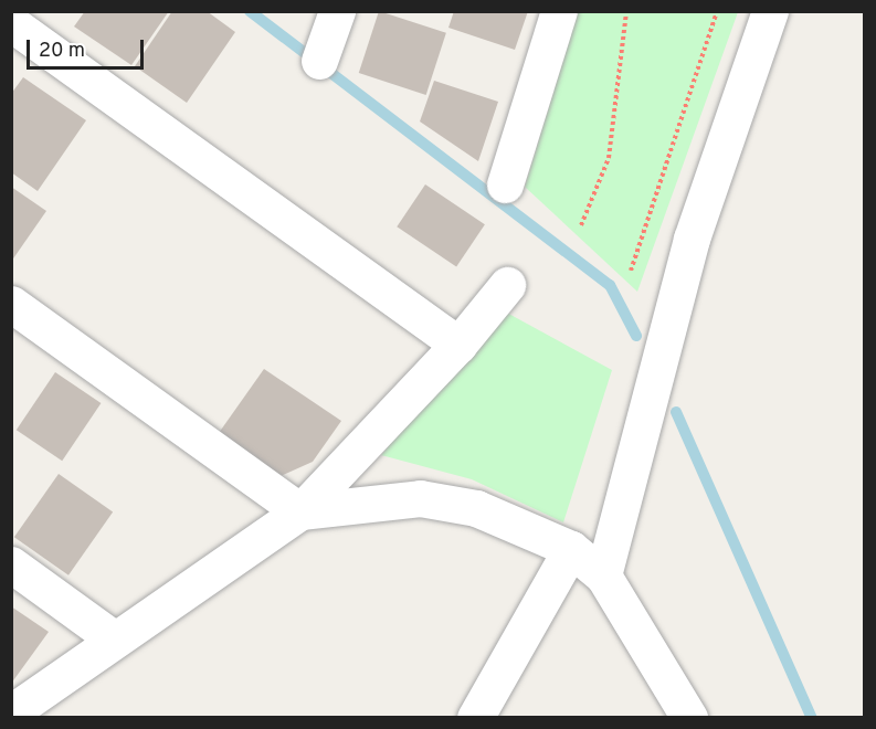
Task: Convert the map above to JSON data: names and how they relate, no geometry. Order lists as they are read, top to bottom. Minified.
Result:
{"scale_bar":"20 m"}
